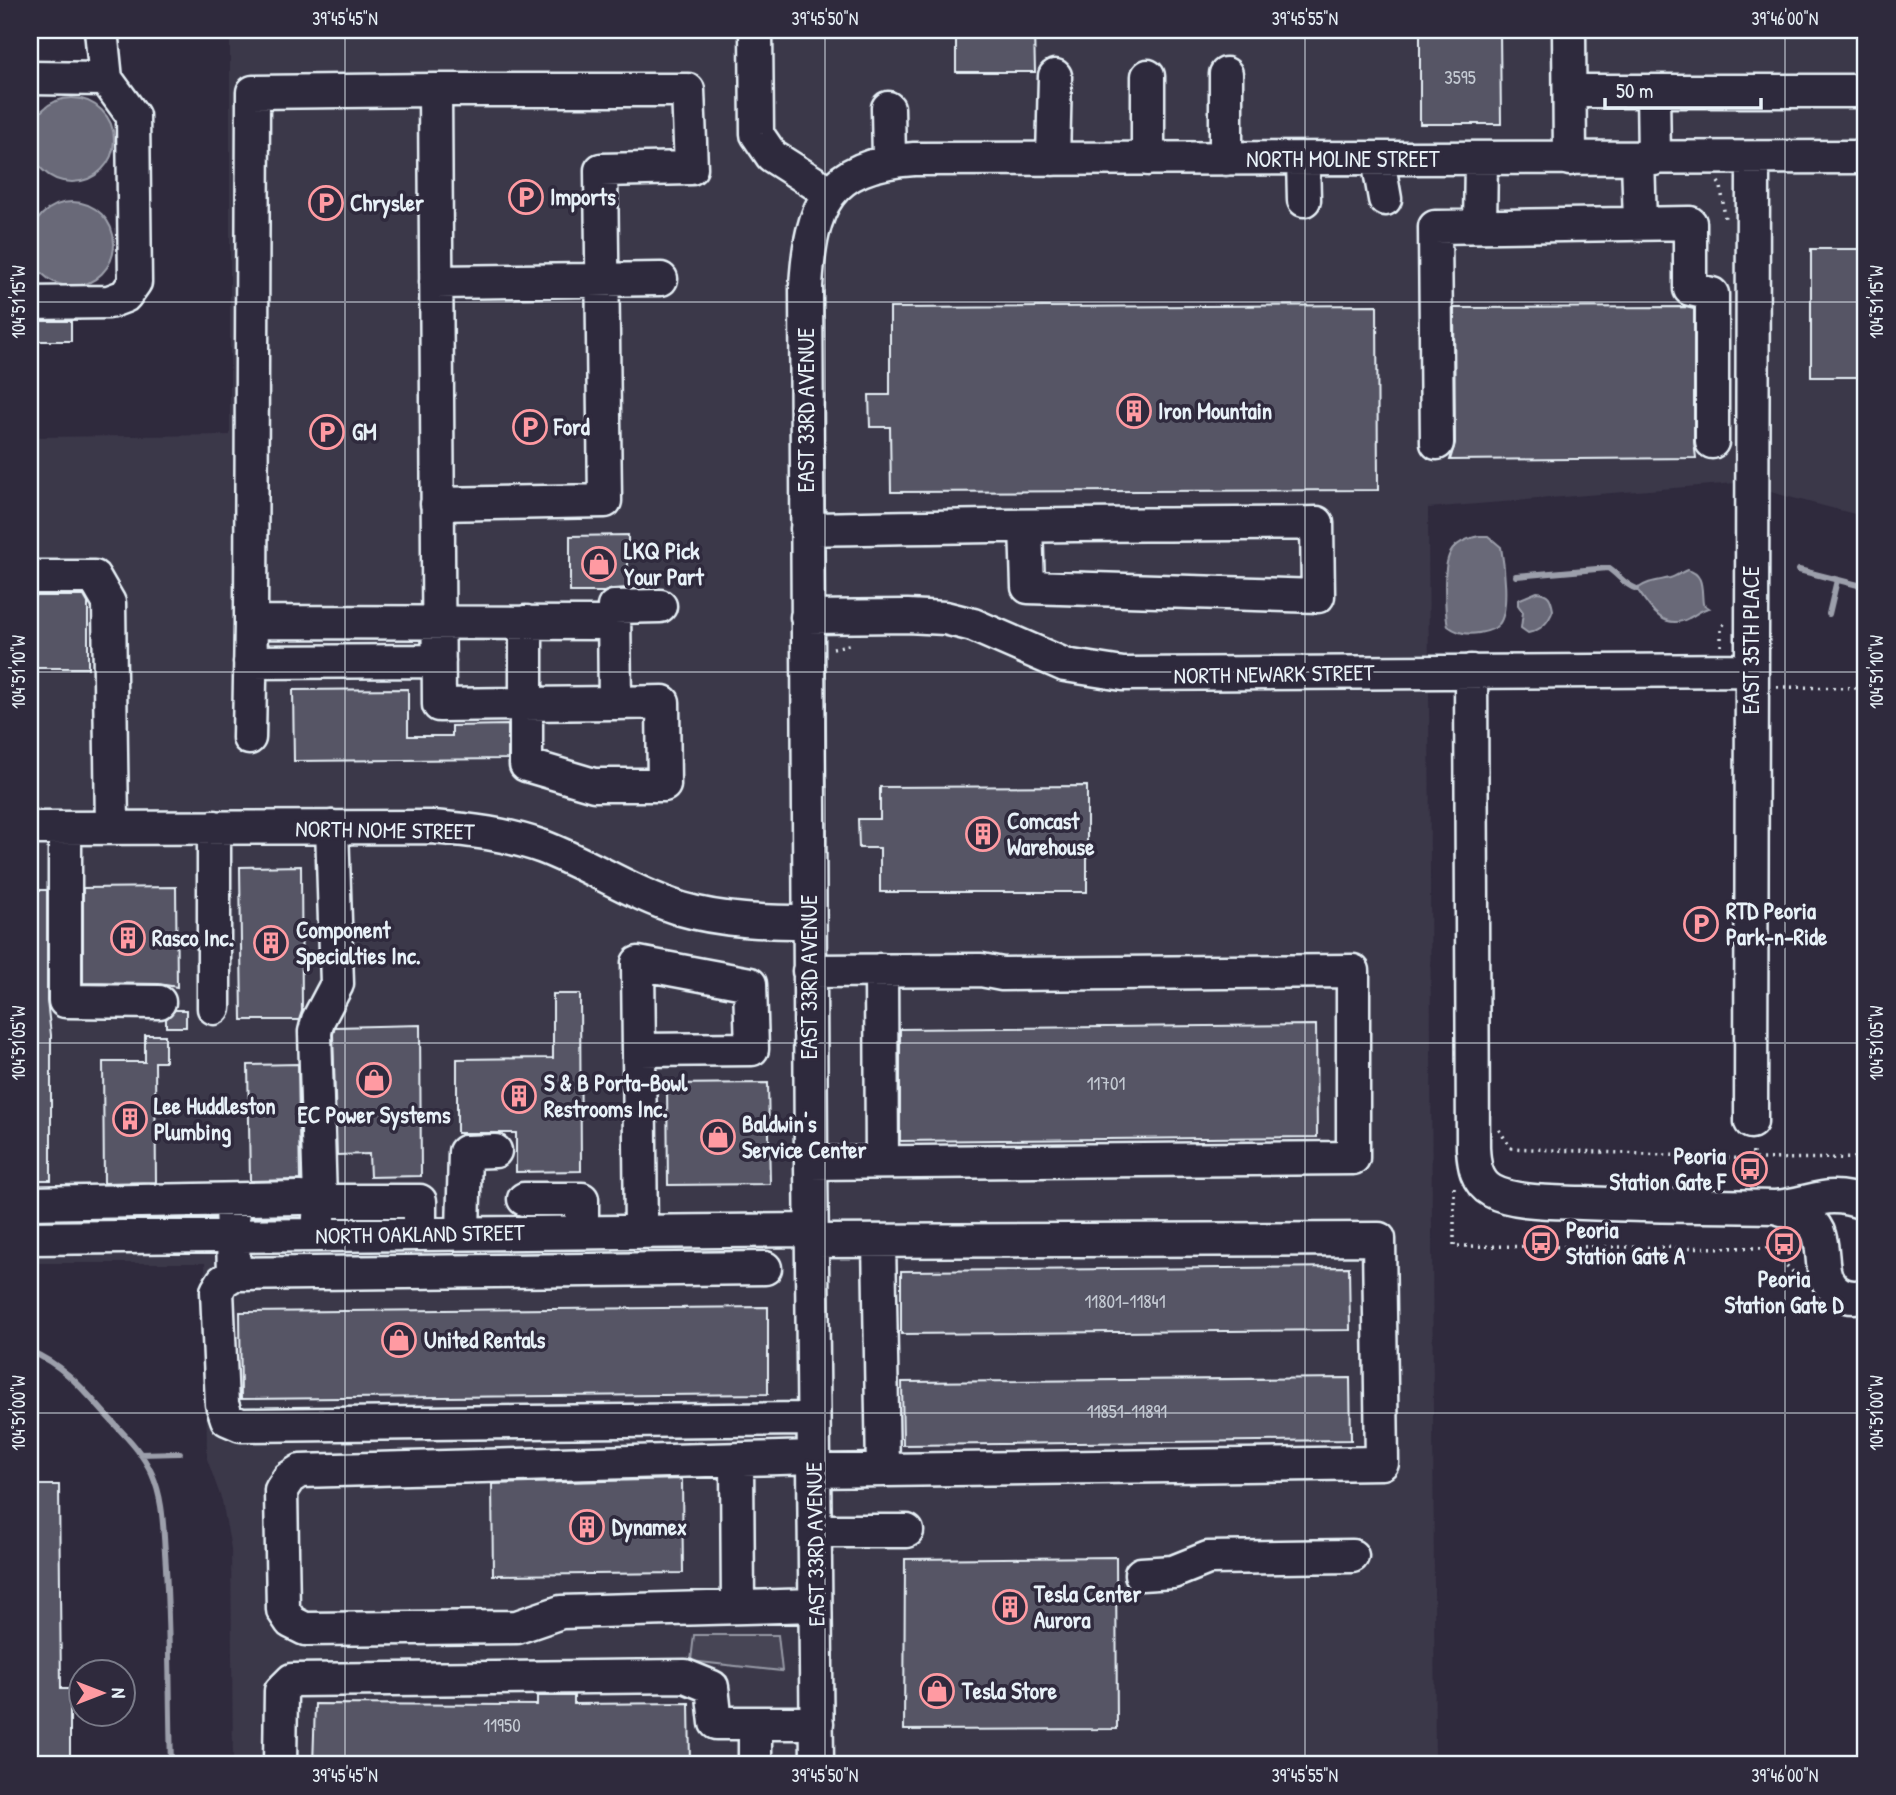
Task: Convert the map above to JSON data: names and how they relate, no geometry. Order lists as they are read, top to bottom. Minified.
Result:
{"streets":{"street":["NORTH MOLINE STREET","EAST 33RD AVENUE","EAST 35TH PLACE","NORTH NEWARK STREET","NORTH NOME STREET","NORTH OAKLAND STREET"]},"crossings":[["NORTH MOLINE STREET","EAST 33RD AVENUE"],["NORTH MOLINE STREET","EAST 35TH PLACE"],["EAST 33RD AVENUE","NORTH NEWARK STREET"],["EAST 33RD AVENUE","NORTH NOME STREET"],["EAST 33RD AVENUE","NORTH OAKLAND STREET"],["EAST 35TH PLACE","NORTH NEWARK STREET"]],"places":{"parking":["Imports","Chrysler","Ford","GM","RTD Peoria Park-n-Ride"],"building":["Iron Mountain","Comcast Warehouse","Rasco Inc.","Component Specialties Inc.","S & B Porta-Bowl Restrooms Inc.","Lee Huddleston Plumbing","Dynamex","Tesla Center Aurora"],"shop":["LKQ Pick Your Part","EC Power Systems","Baldwin's Service Center","United Rentals","Tesla Store"],"bus stop":["Peoria Station Gate F","Peoria Station Gate A","Peoria Station Gate D"]},"house_numbers":["3595","11701","11801-11841","11851-11891","11950"],"scale_bar":"50 m","north":"right","coordinates":["39°45'45\"N","39°45'50\"N","39°45'55\"N","39°46'00\"N","104°51'15\"W","104°51'10\"W","104°51'05\"W","104°51'00\"W"]}
